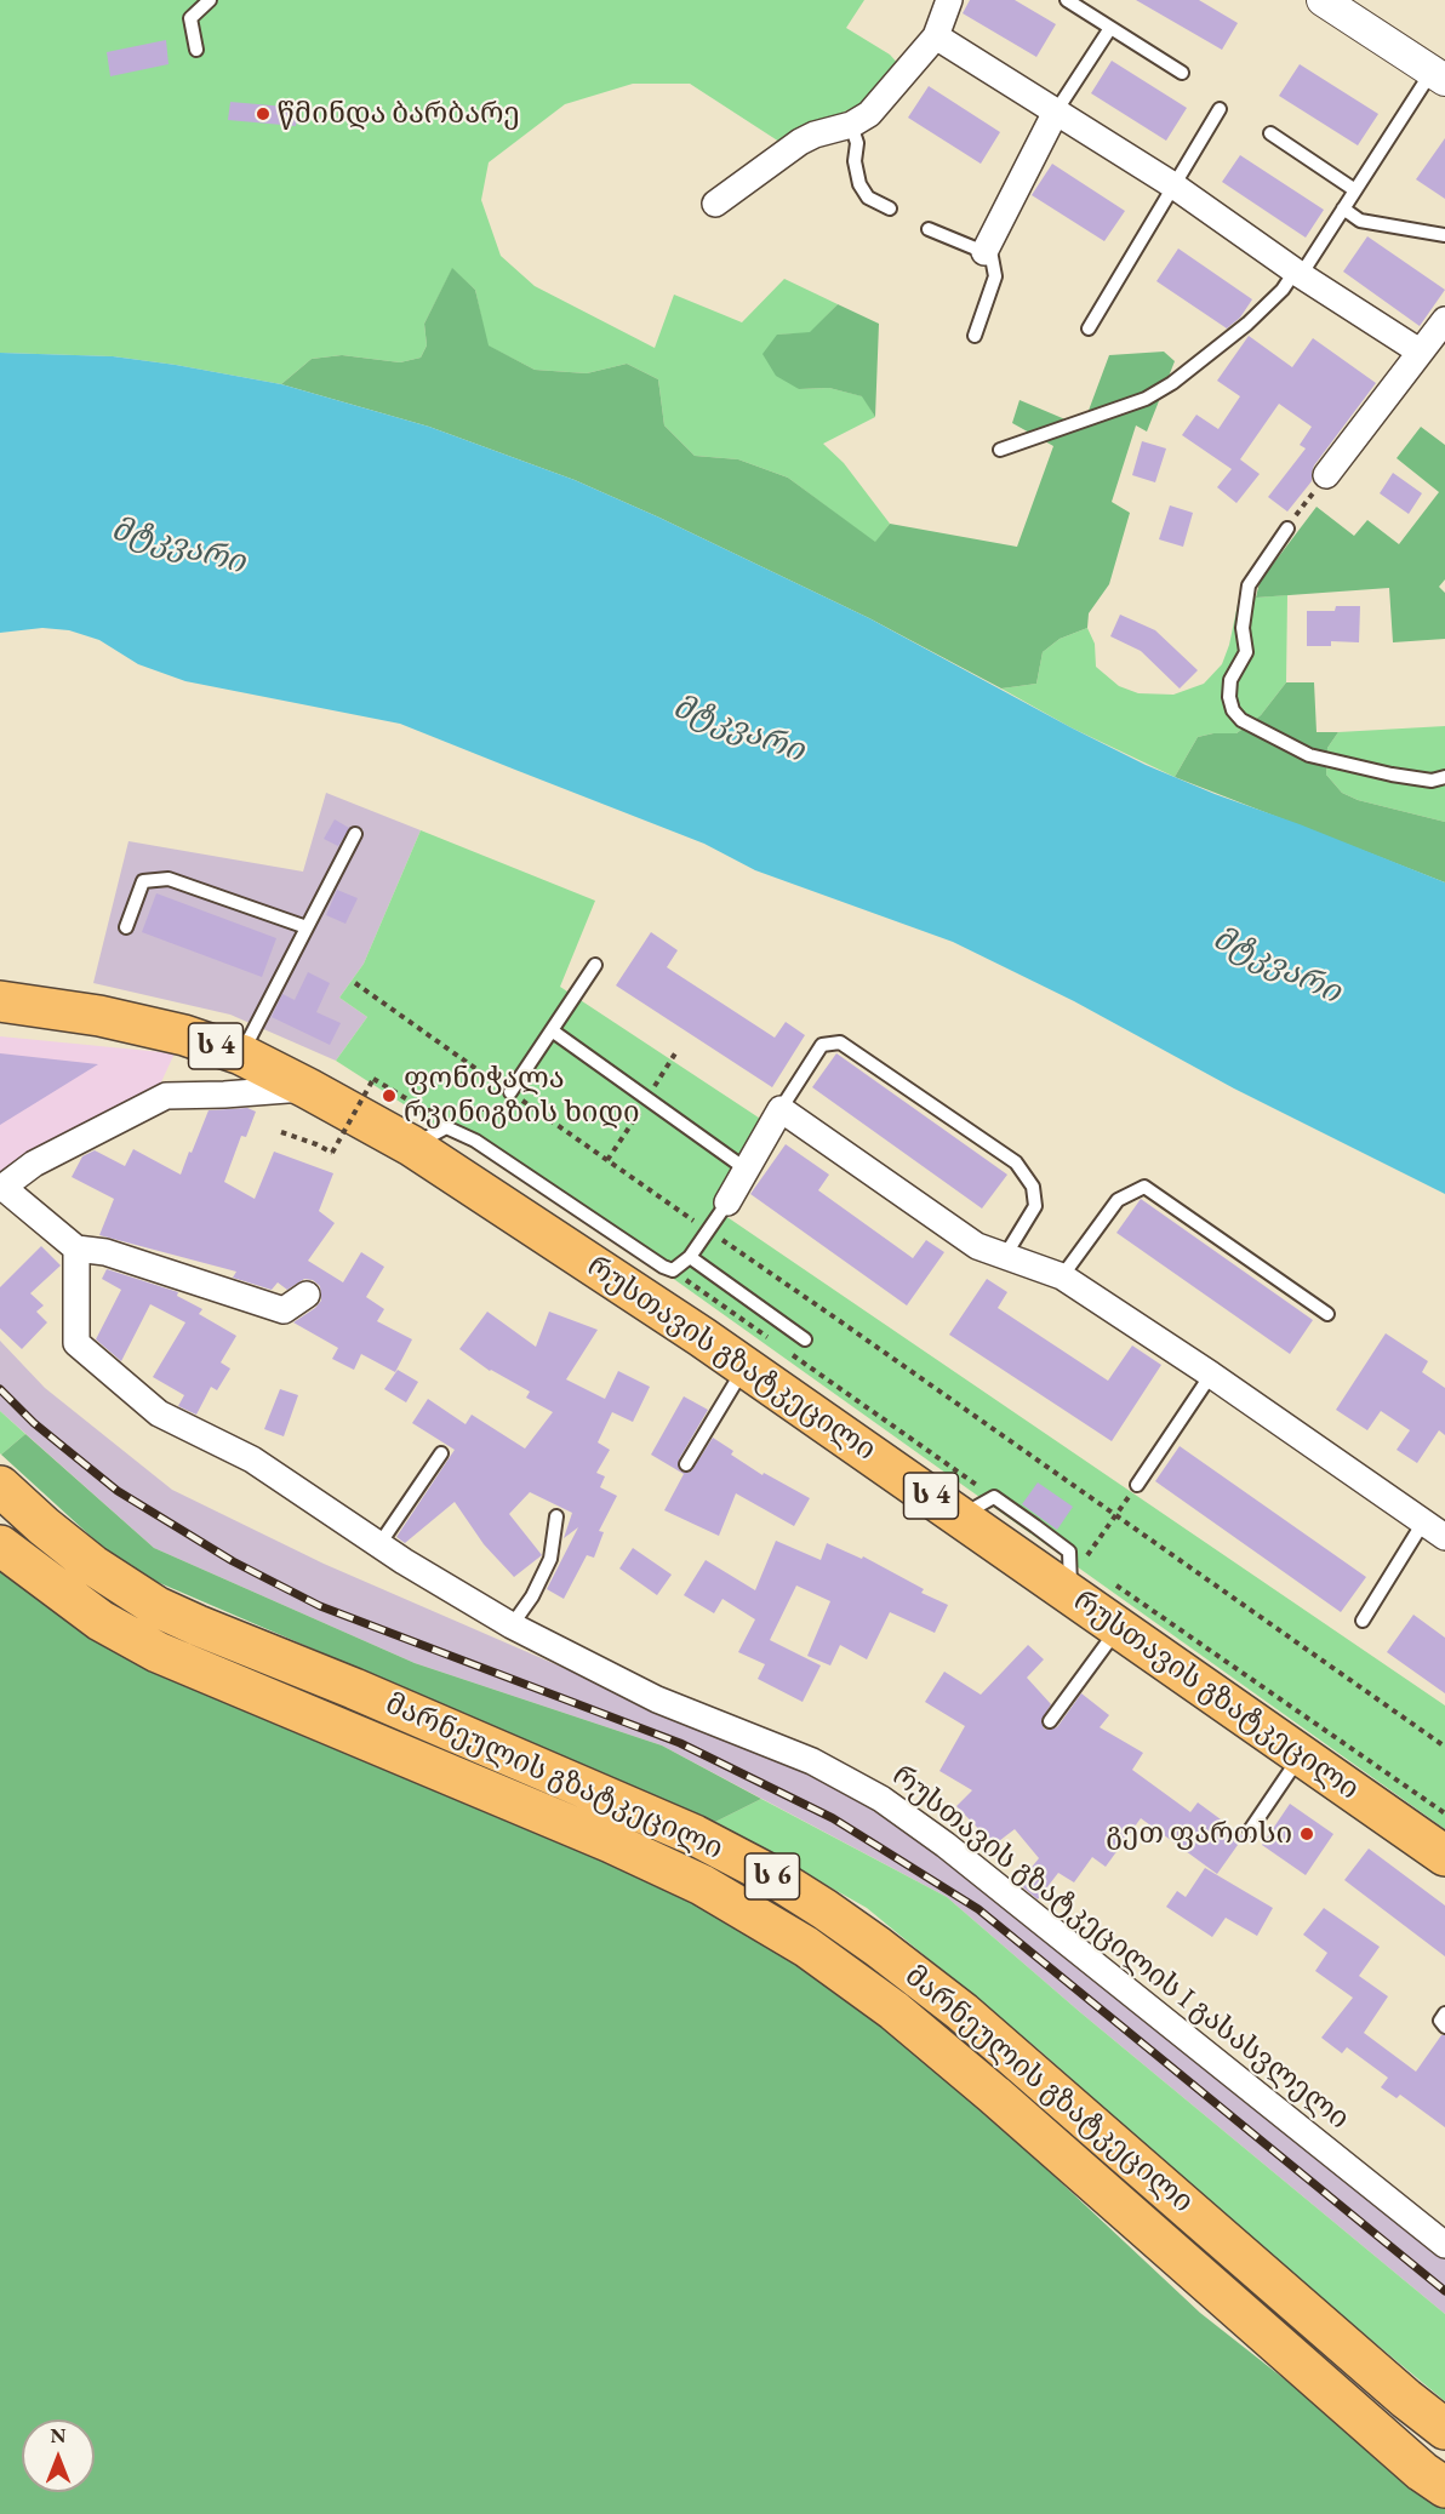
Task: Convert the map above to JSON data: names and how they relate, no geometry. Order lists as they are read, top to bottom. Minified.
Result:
{"streets":{"highway":["ს 4","რუსთავის გზატკეცილი","მარნეულის გზატკეცილი","ს 6"],"street":["რუსთავის გზატკეცილის I გასასვლელი"]},"water":["მტკვარი"],"places":["წმინდა ბარბარე","ფონიჭალა რკინიგზის ხიდი","გეთ ფართსი"],"north":"top"}
